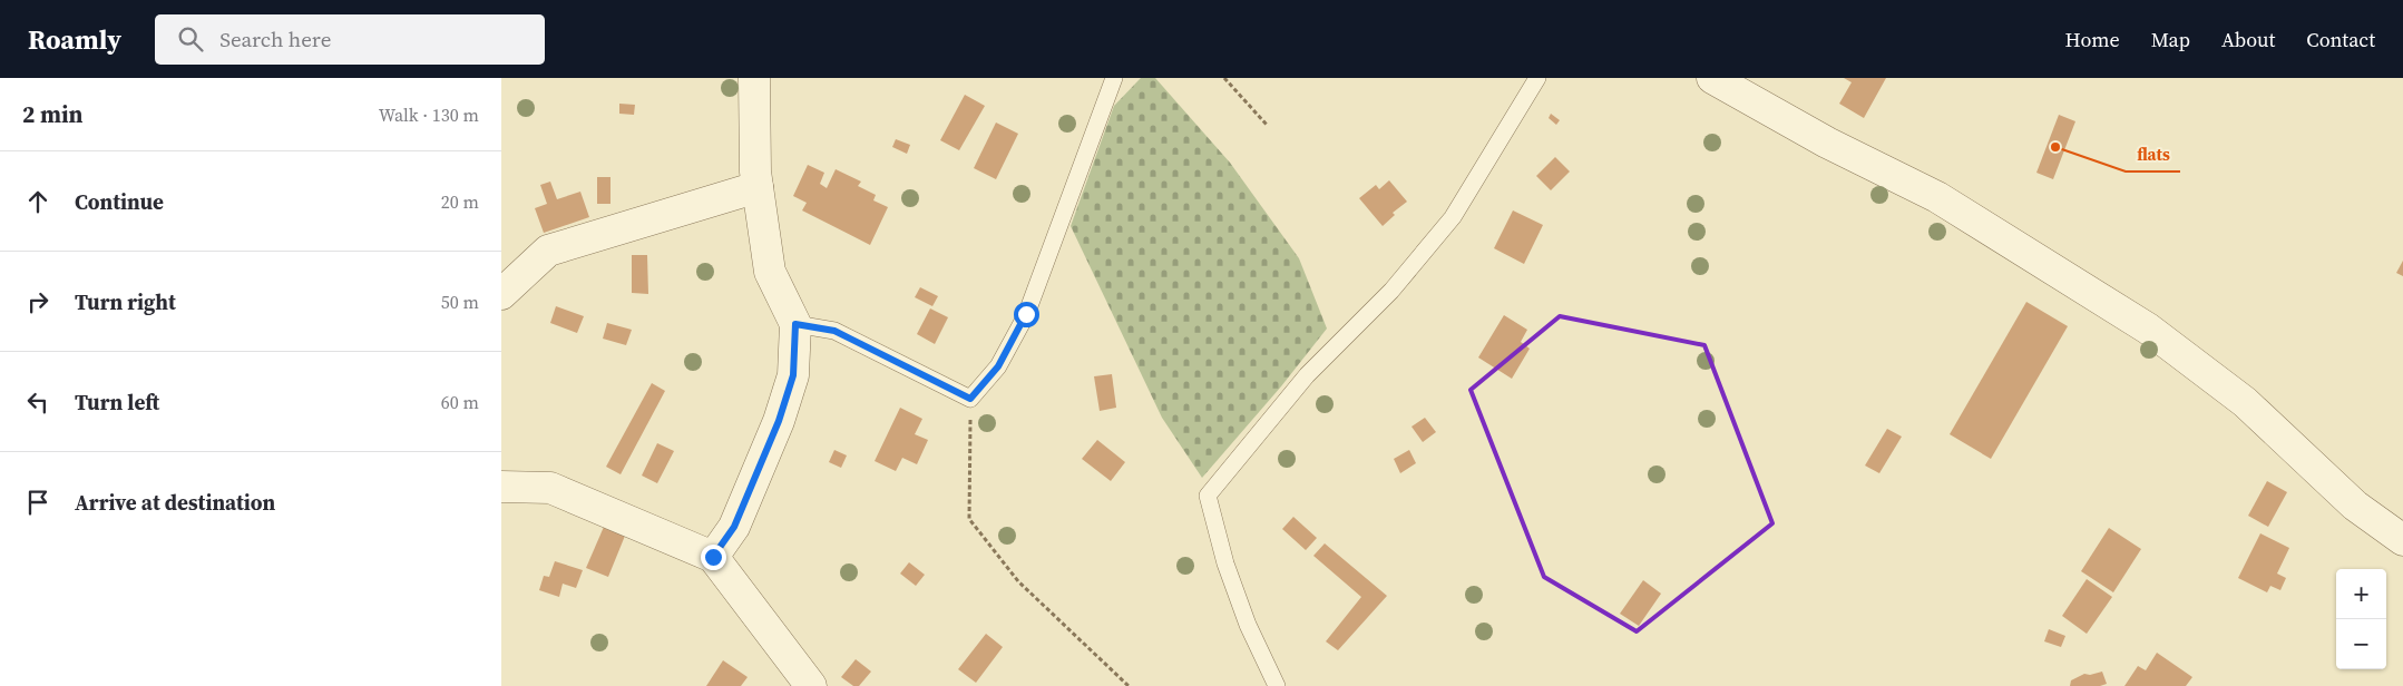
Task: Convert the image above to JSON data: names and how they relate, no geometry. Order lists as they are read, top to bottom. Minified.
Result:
{"places":["flats"],"page":{"header":"Roamly","search":"Search here","nav":["Home","Map","About","Contact"],"heading":["2 min","Walk · 130 m"],"list":[["Continue","20 m"],["Turn right","50 m"],["Turn left","60 m"],"Arrive at destination"],"map_buttons":["+","−"]}}
